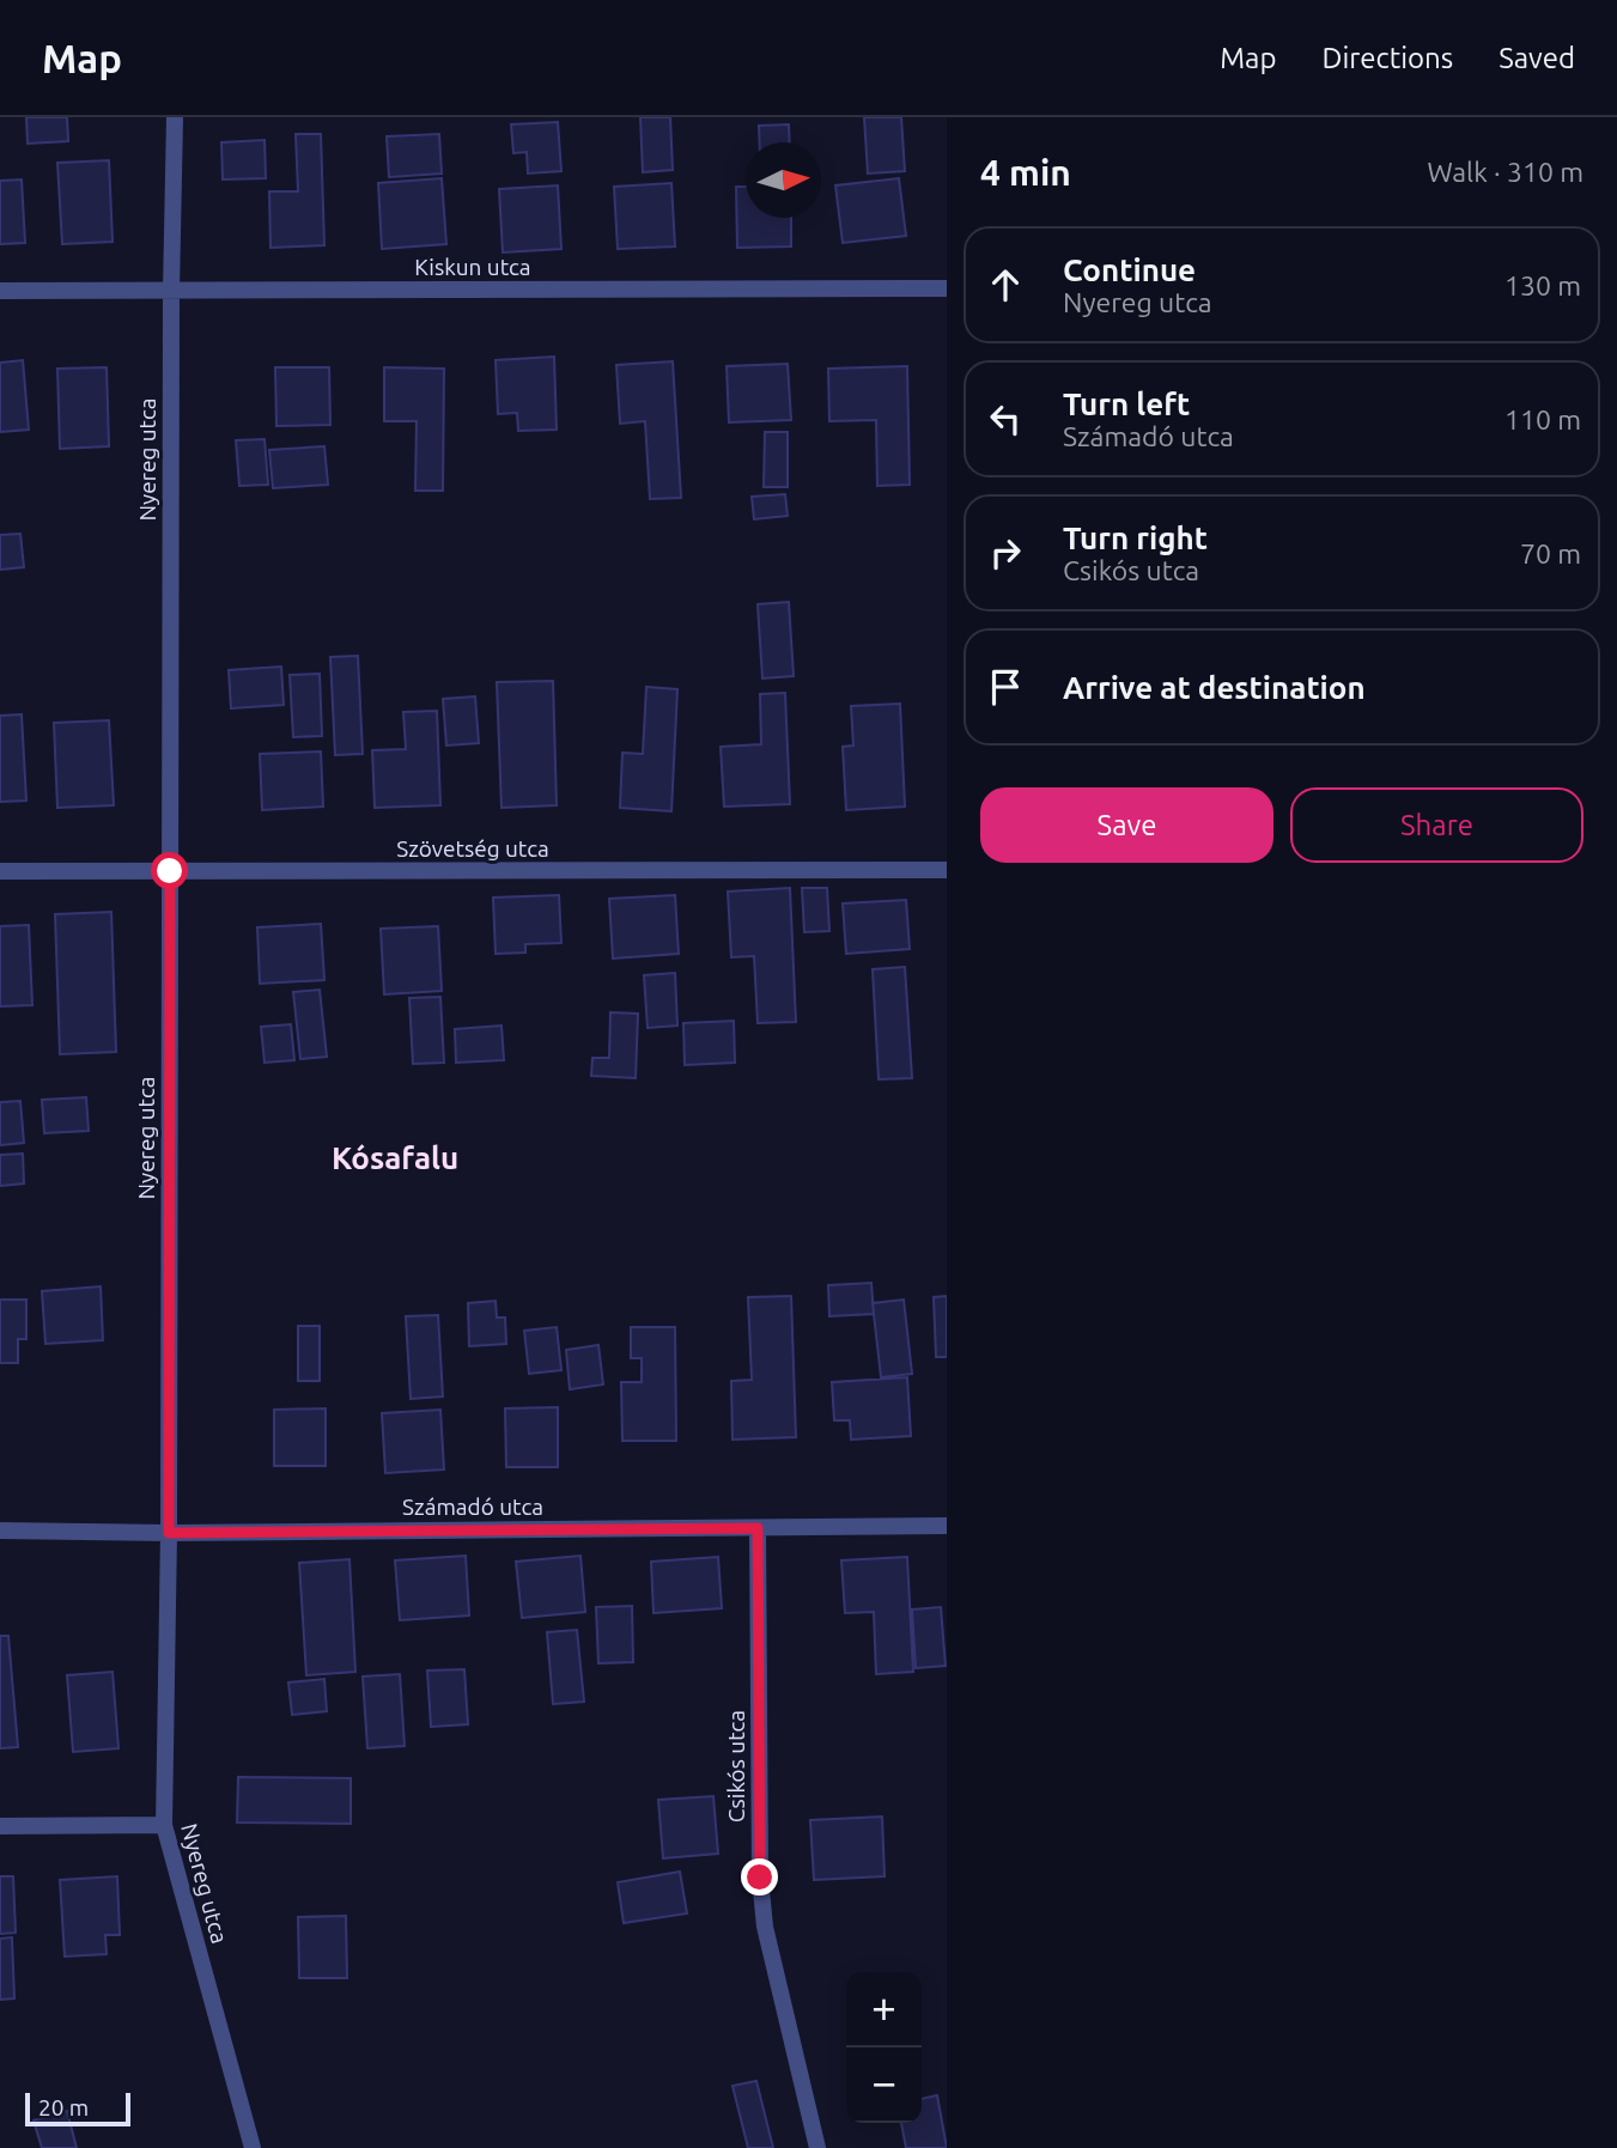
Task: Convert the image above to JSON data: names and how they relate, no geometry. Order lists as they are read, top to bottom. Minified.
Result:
{"streets":{"street":["Kiskun utca","Nyereg utca","Szövetség utca","Számadó utca","Csikós utca"]},"crossings":[["Kiskun utca","Nyereg utca"],["Nyereg utca","Szövetség utca"],["Nyereg utca","Számadó utca"],["Számadó utca","Csikós utca"]],"districts":["Kósafalu"],"scale_bar":"20 m","north":"right","page":{"header":"Map","nav":["Map","Directions","Saved"],"heading":["4 min","Walk · 310 m"],"list":[["Continue","Nyereg utca","130 m"],["Turn left","Számadó utca","110 m"],["Turn right","Csikós utca","70 m"],"Arrive at destination"],"buttons":["Save","Share"],"map_buttons":["+","−"],"scale":"20 m"}}
